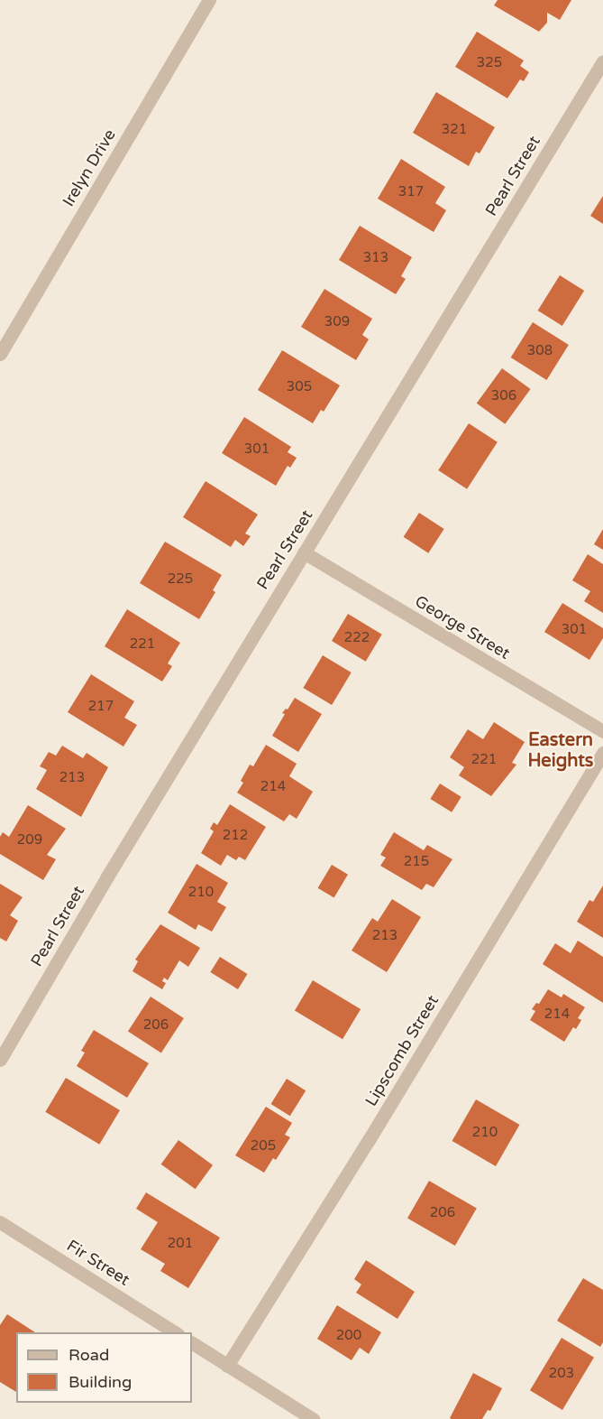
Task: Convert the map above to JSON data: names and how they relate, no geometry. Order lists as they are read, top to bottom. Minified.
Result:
{"streets":{"street":["Irelyn Drive","Pearl Street","George Street","Lipscomb Street","Fir Street"]},"crossings":[["Pearl Street","George Street"]],"districts":["Eastern Heights"],"house_numbers":["325","321","317","313","309","308","305","306","301","225","301","222","221","217","221","213","214","212","209","215","210","213","214","206","210","205","206","201","200","203"],"legend":["Road","Building"]}
